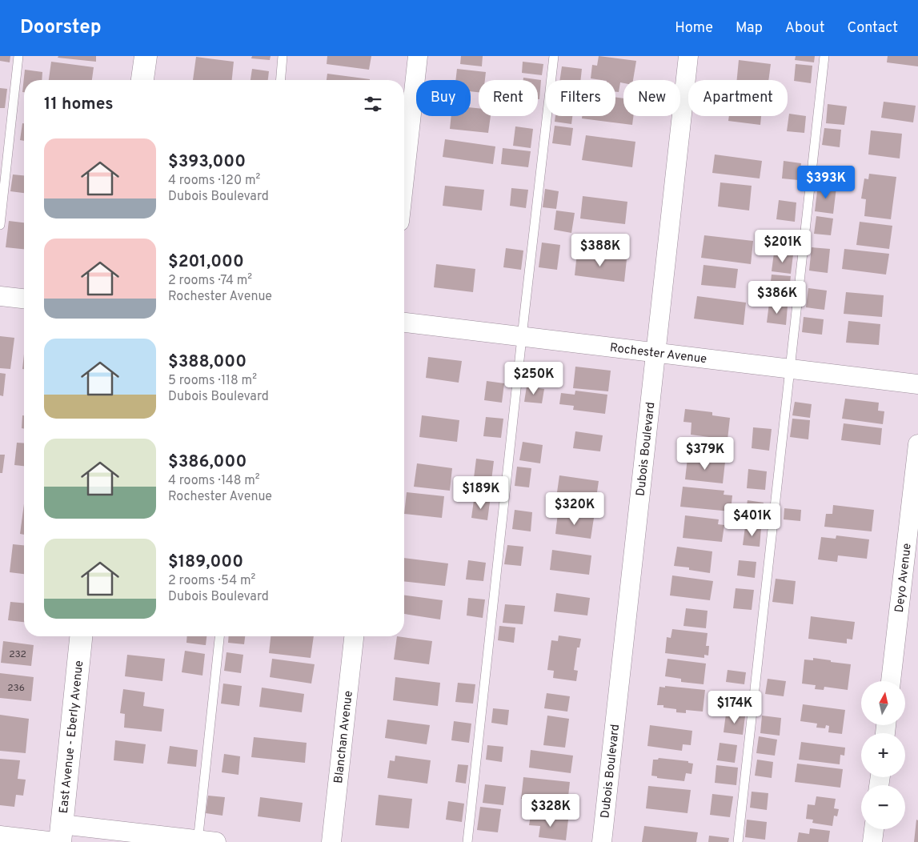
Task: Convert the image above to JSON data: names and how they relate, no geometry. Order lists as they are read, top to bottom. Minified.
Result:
{"streets":{"main road":["East Avenue - Eberly Avenue"],"street":["Rochester Avenue","Dubois Boulevard","Deyo Avenue","Blanchan Avenue"]},"crossings":[["Rochester Avenue","Dubois Boulevard"]],"house_numbers":["232","236"],"north":"top","page":{"header":"Doorstep","nav":["Home","Map","About","Contact"],"chip":["Buy","Rent","Filters","New","Apartment"],"heading":"11 homes","list":[{"name":"$393,000","note":"4 rooms · 120 m² · Dubois Boulevard"},{"name":"$201,000","note":"2 rooms · 74 m² · Rochester Avenue"},{"name":"$388,000","note":"5 rooms · 118 m² · Dubois Boulevard"},{"name":"$386,000","note":"4 rooms · 148 m² · Rochester Avenue"},{"name":"$189,000","note":"2 rooms · 54 m² · Dubois Boulevard"}],"price":["$393K","$201K","$388K","$386K","$250K","$379K","$189K","$320K","$401K","$174K","$328K"],"map_buttons":["+","−"]}}
